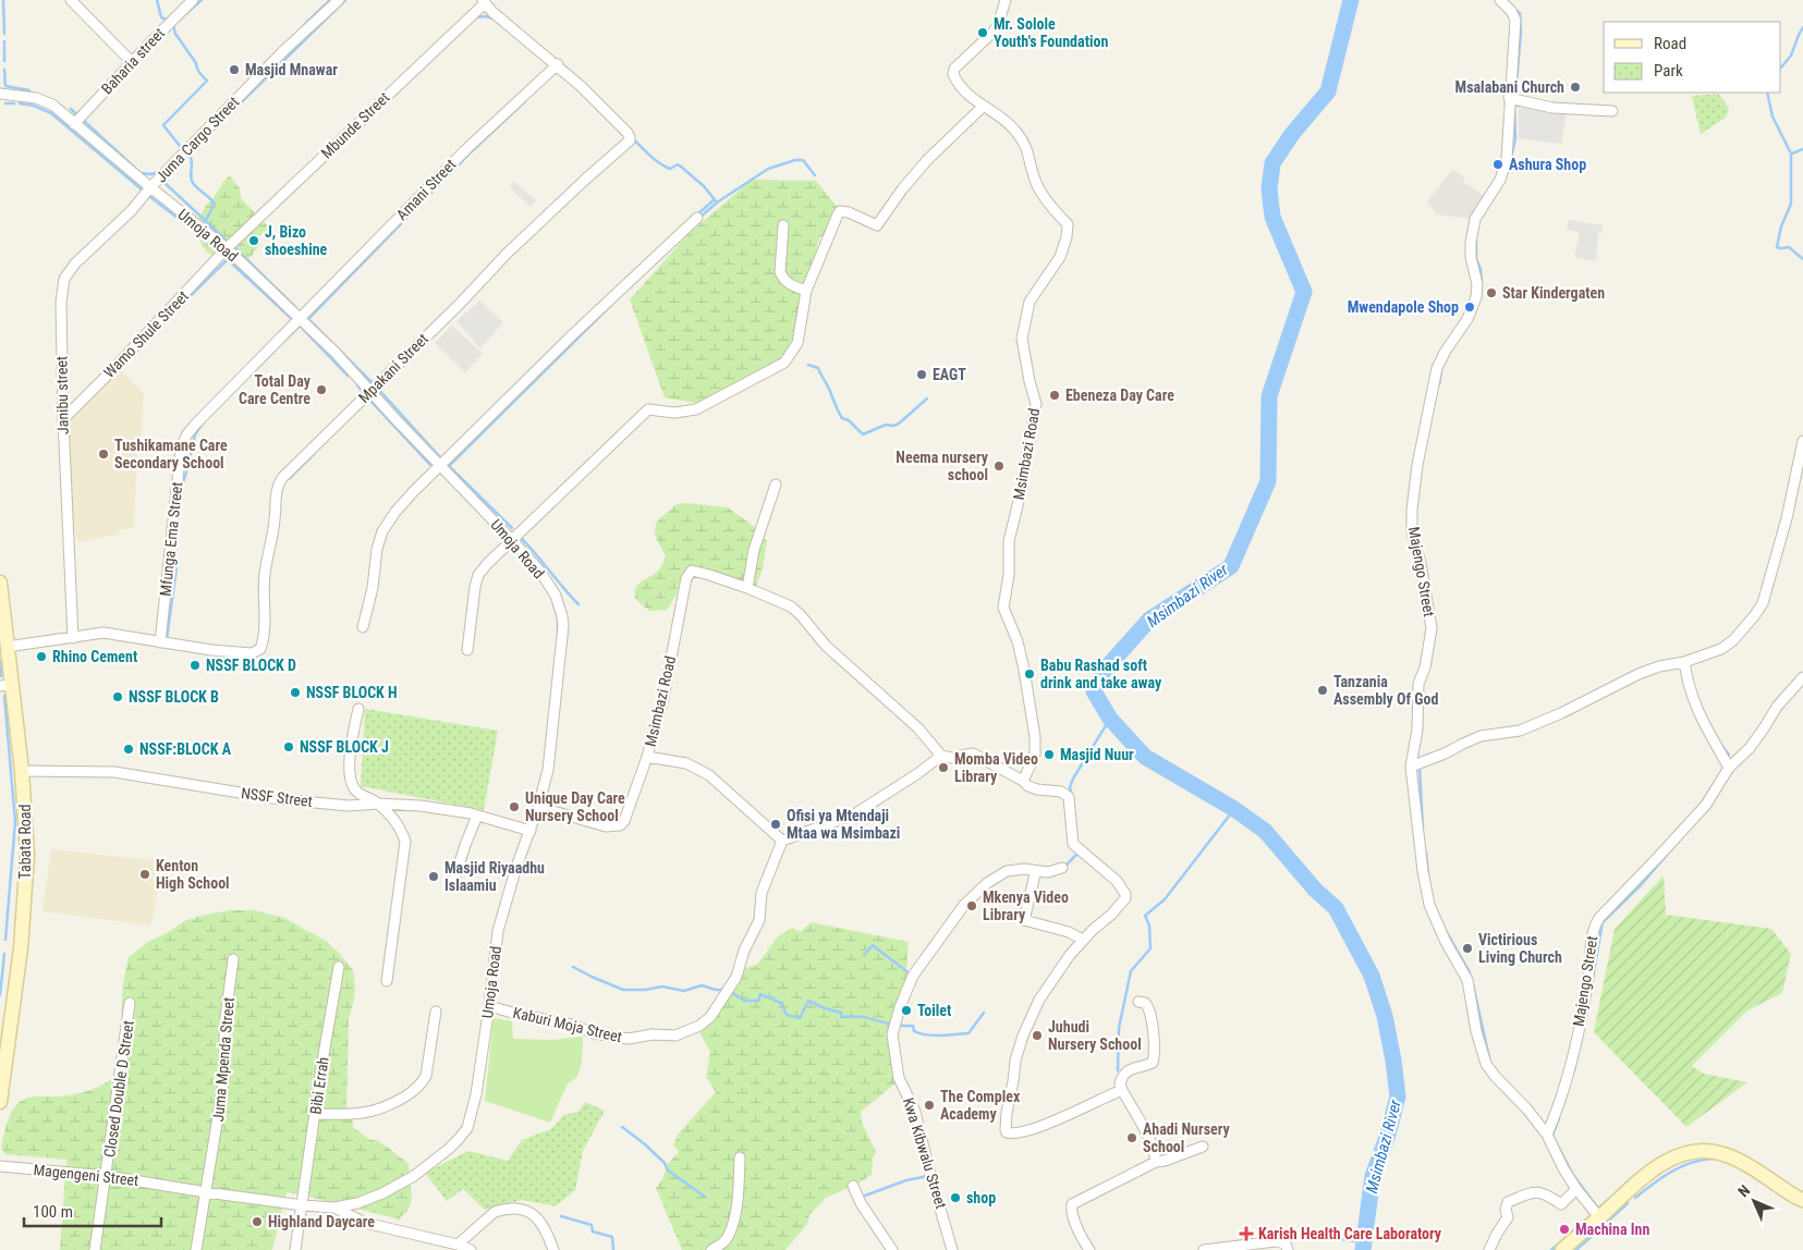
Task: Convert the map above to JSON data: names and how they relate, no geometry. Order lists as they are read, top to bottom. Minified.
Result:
{"streets":{"main road":["Tabata Road"],"street":["Baharia street","Mbunde Street","Juma Cargo Street","Amani Street","Umoja Road","Wamo Shule Street","Mpakani Street","Janibu street","Msimbazi Road","Mfunga Ema Street","Majengo Street","NSSF Street","Kaburi Moja Street","Juma Mpenda Street","Bibi Errah","Closed Double D Street","Kwa Kibwalu Street","Magengeni Street"]},"crossings":[["Baharia street","Umoja Road"],["Mbunde Street","Umoja Road"],["Mbunde Street","Wamo Shule Street"],["Juma Cargo Street","Umoja Road"],["Juma Cargo Street","Janibu street"],["Amani Street","Umoja Road"],["Amani Street","Mpakani Street"],["Amani Street","Mfunga Ema Street"],["Umoja Road","Wamo Shule Street"],["Umoja Road","Mpakani Street"],["Umoja Road","Janibu street"],["Umoja Road","Msimbazi Road"],["Umoja Road","Mfunga Ema Street"],["Umoja Road","NSSF Street"],["Umoja Road","Kaburi Moja Street"],["Umoja Road","Magengeni Street"],["Wamo Shule Street","Janibu street"],["Mpakani Street","Mfunga Ema Street"],["NSSF Street","Tabata Road"],["Juma Mpenda Street","Magengeni Street"],["Bibi Errah","Magengeni Street"],["Closed Double D Street","Magengeni Street"]],"water":["Msimbazi River"],"places":{"other":["Mr. Solole Youth's Foundation","Masjid Mnawar","Msalabani Church","Ashura Shop","J, Bizo shoeshine","Star Kindergaten","Mwendapole Shop","EAGT","Total Day Care Centre","Ebeneza Day Care","Tushikamane Care Secondary School","Neema nursery school","Rhino Cement","NSSF BLOCK D","Babu Rashad soft drink and take away","Tanzania Assembly Of God","NSSF BLOCK H","NSSF BLOCK B","NSSF BLOCK J","NSSF:BLOCK A","Masjid Nuur","Momba Video Library","Unique Day Care Nursery School","Ofisi ya Mtendaji Mtaa wa Msimbazi","Kenton High School","Masjid Riyaadhu Islaamiu","Mkenya Video Library","Victirious Living Church","Toilet","Juhudi Nursery School","The Complex Academy","Ahadi Nursery School","shop","Highland Daycare","Machina Inn"],"health":["Karish Health Care Laboratory"]},"legend":["Road","Park"],"scale_bar":"100 m","north":"top left"}
